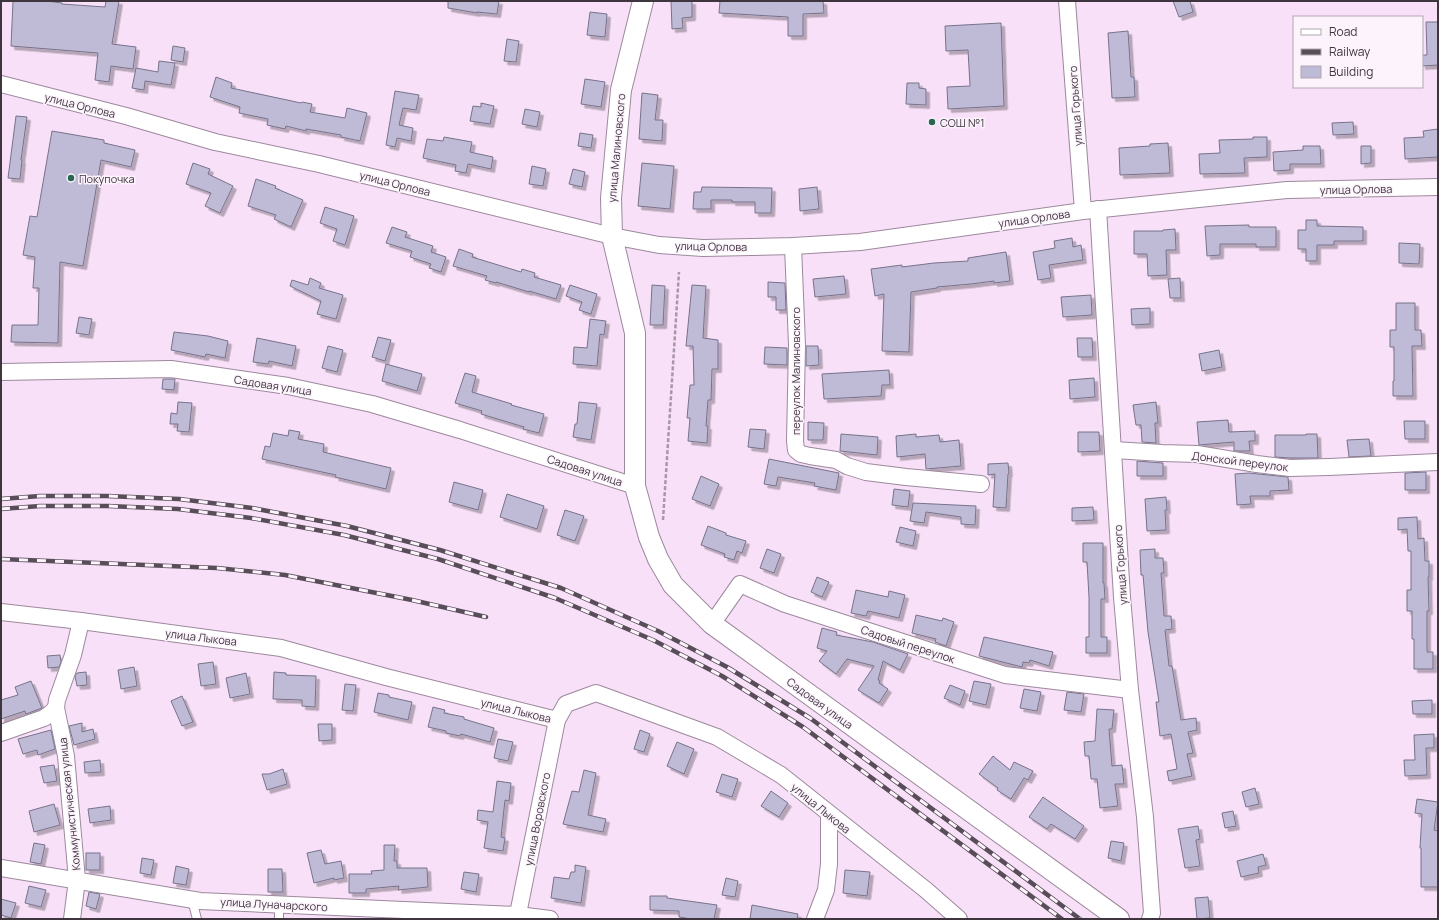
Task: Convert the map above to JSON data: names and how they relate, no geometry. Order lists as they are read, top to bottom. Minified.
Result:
{"streets":{"street":["улица Орлова","улица Горького","улица Малиновского","переулок Малиновского","Садовая улица","Донской переулок","улица Лыкова","Садовый переулок","Коммунистическая улица","улица Воровского","улица Луначарского"]},"crossings":[["улица Орлова","улица Горького"],["улица Орлова","улица Малиновского"],["улица Орлова","переулок Малиновского"],["улица Горького","Донской переулок"],["улица Горького","Садовый переулок"],["улица Малиновского","Садовая улица"],["Садовая улица","Садовый переулок"],["улица Лыкова","Коммунистическая улица"],["улица Лыкова","улица Воровского"],["Коммунистическая улица","улица Луначарского"],["улица Воровского","улица Луначарского"]],"places":["СОШ №1","Покупочка"],"legend":["Road","Railway","Building"]}
